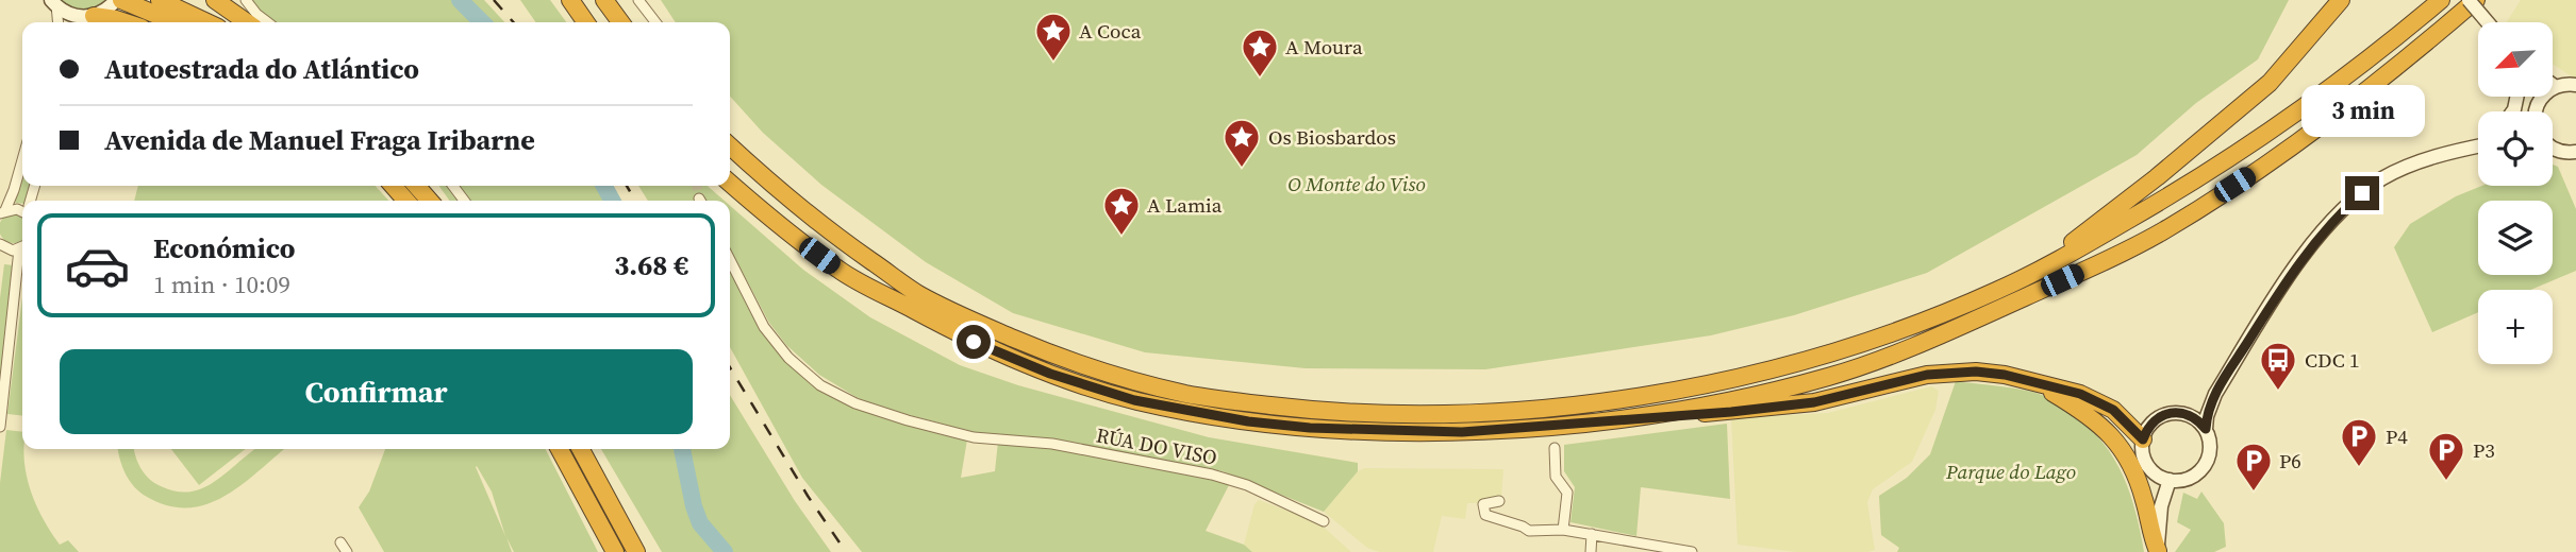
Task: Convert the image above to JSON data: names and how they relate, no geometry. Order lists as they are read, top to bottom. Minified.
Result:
{"streets":{"street":["RÚA DO VISO"]},"parks":["O Monte do Viso","Parque do Lago"],"places":{"place":["A Coca","A Moura","Os Biosbardos","A Lamia"],"bus stop":["CDC 1"],"parking":["P4","P3","P6"]},"north":"bottom left","page":{"map_buttons":"+","banner":["Autoestrada do Atlántico","Avenida de Manuel Fraga Iribarne"],"bubble":"3 min","list":[{"name":"Económico","note":"1 min · 10:09","value":"3.68 €"}],"buttons":"Confirmar"}}
